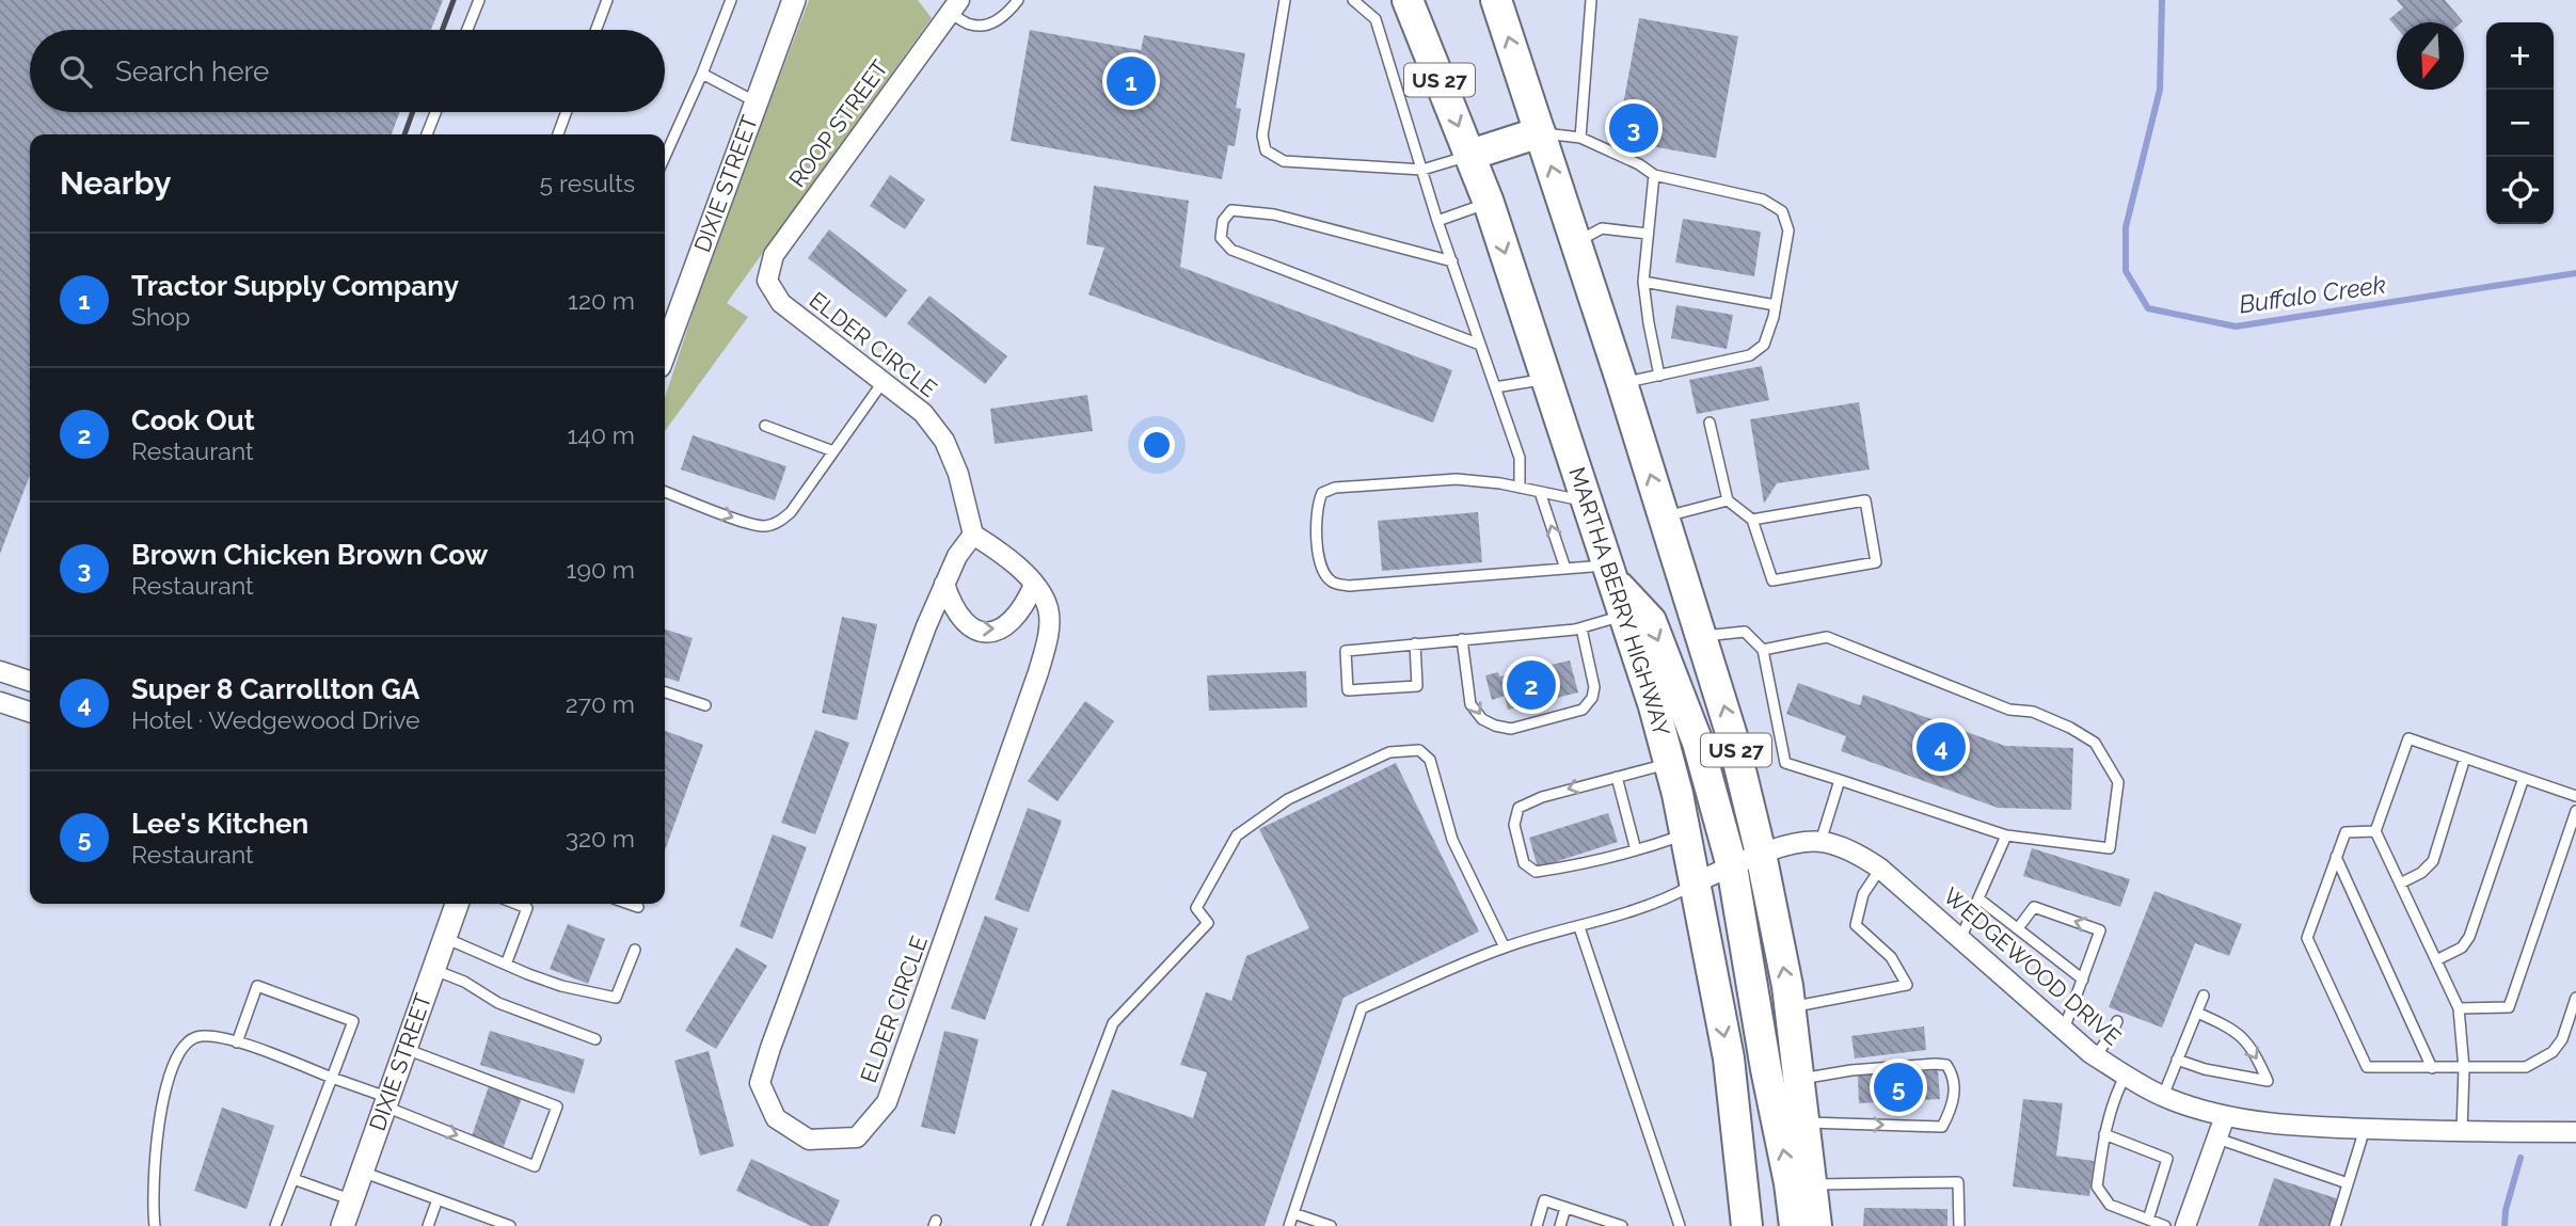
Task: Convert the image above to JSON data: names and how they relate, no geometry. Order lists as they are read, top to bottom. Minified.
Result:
{"streets":{"main road":["US 27","MARTHA BERRY HIGHWAY"],"street":["ROOP STREET","DIXIE STREET","ELDER CIRCLE","WEDGEWOOD DRIVE"]},"crossings":[["US 27","WEDGEWOOD DRIVE"],["ROOP STREET","ELDER CIRCLE"],["MARTHA BERRY HIGHWAY","WEDGEWOOD DRIVE"]],"water":["Buffalo Creek"],"north":"bottom","page":{"map_buttons":["+","−"],"search":"Search here","pins":["1","3","2","4","5"],"heading":["Nearby","5 results"],"list":[{"mark":"1","name":"Tractor Supply Company","note":"Shop","value":"120 m"},{"mark":"2","name":"Cook Out","note":"Restaurant","value":"140 m"},{"mark":"3","name":"Brown Chicken Brown Cow","note":"Restaurant","value":"190 m"},{"mark":"4","name":"Super 8 Carrollton GA","note":"Hotel · Wedgewood Drive","value":"270 m"},{"mark":"5","name":"Lee's Kitchen","note":"Restaurant","value":"320 m"}]}}
